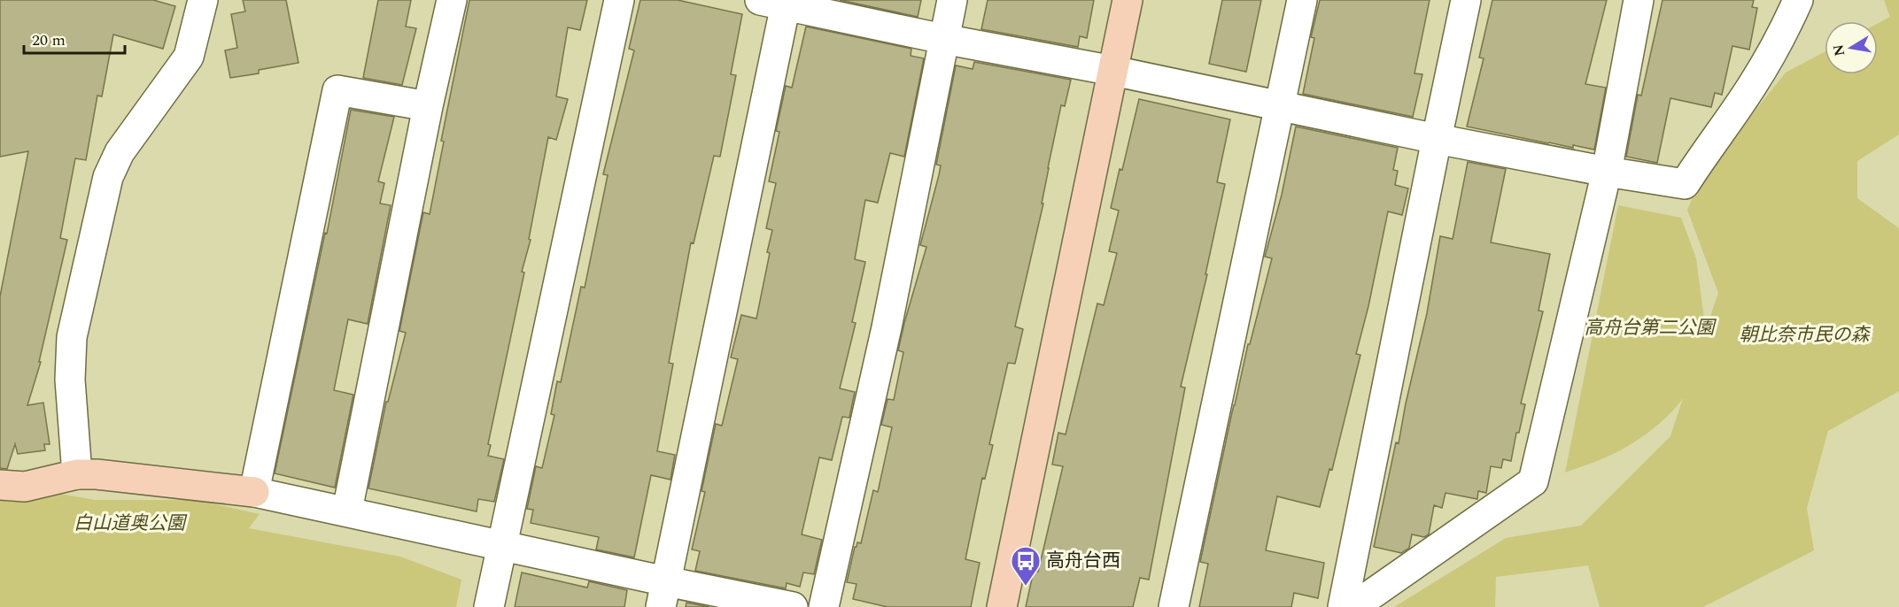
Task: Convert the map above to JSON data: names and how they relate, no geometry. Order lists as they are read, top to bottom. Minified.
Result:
{"parks":["高舟台第二公園","朝比奈市民の森","白山道奥公園"],"places":{"bus stop":["高舟台西"]},"scale_bar":"20 m","north":"left"}
